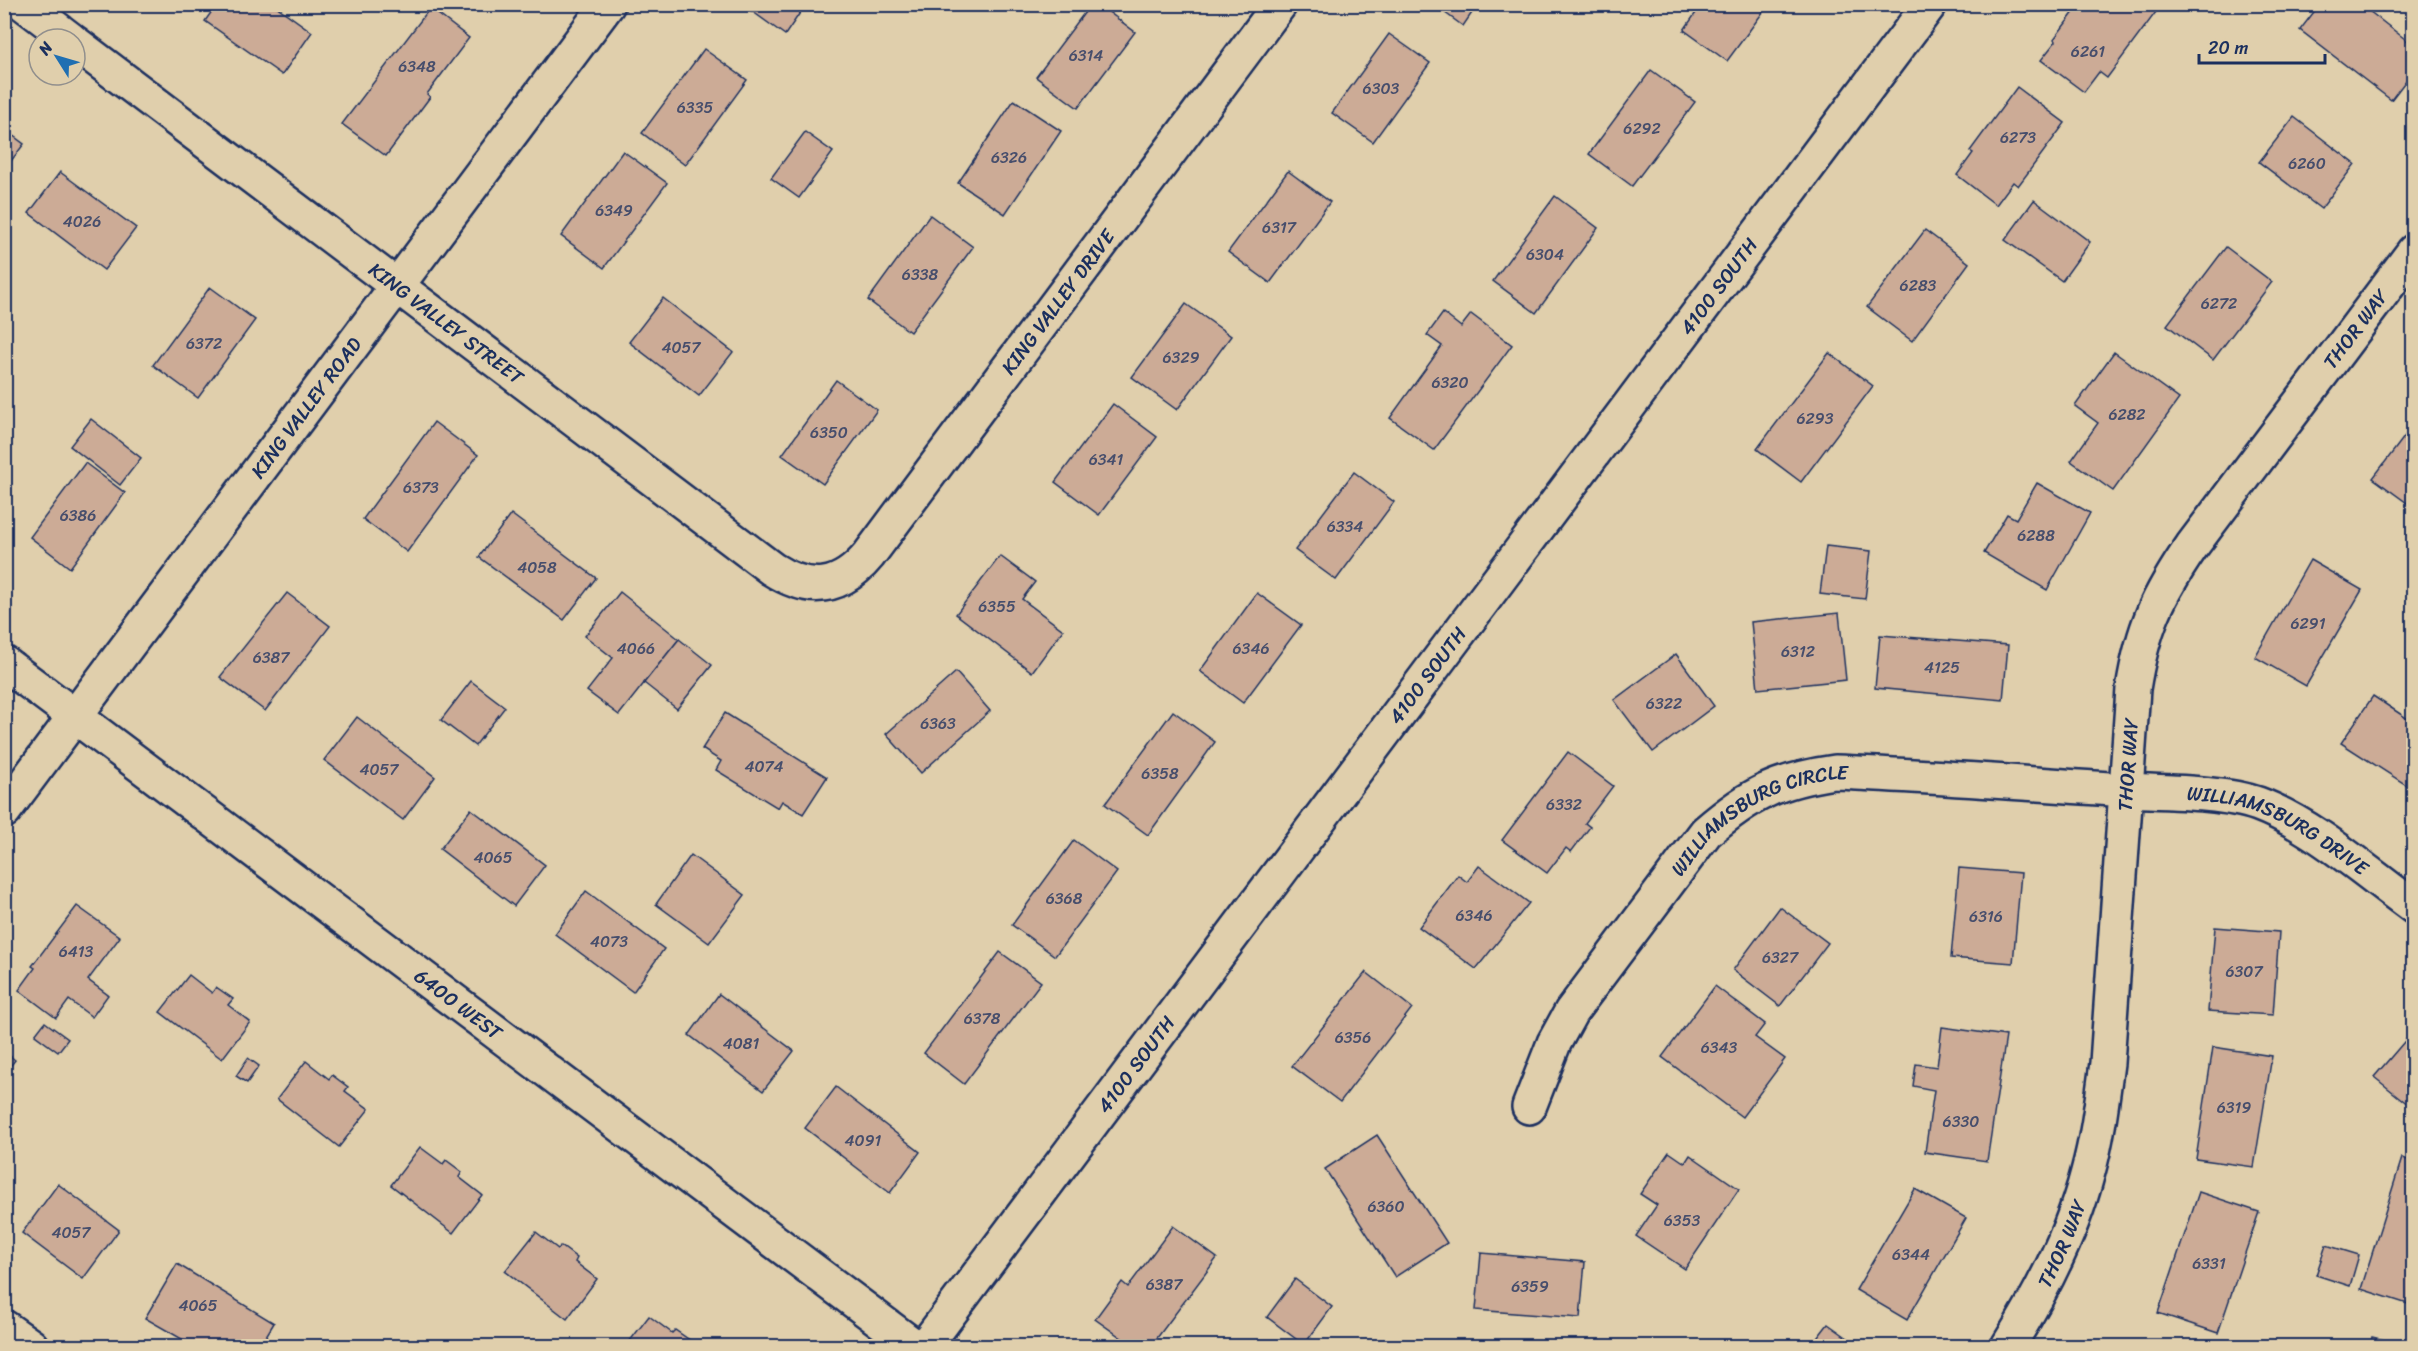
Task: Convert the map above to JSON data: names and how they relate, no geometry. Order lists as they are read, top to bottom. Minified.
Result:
{"streets":{"street":["4100 SOUTH","KING VALLEY DRIVE","KING VALLEY STREET","THOR WAY","KING VALLEY ROAD","WILLIAMSBURG CIRCLE","WILLIAMSBURG DRIVE","6400 WEST"]},"crossings":[["KING VALLEY DRIVE","KING VALLEY STREET"],["KING VALLEY STREET","KING VALLEY ROAD"],["THOR WAY","WILLIAMSBURG CIRCLE"],["THOR WAY","WILLIAMSBURG DRIVE"],["KING VALLEY ROAD","6400 WEST"],["WILLIAMSBURG CIRCLE","WILLIAMSBURG DRIVE"]],"house_numbers":["6261","6314","6348","6303","6335","6292","6273","6326","6260","6349","4026","6317","6304","6338","6283","6272","6372","4057","6329","6320","6282","6293","6350","6341","6373","6386","6334","6288","4058","6355","6291","4066","6346","6312","6387","4125","6322","6363","4074","4057","6358","6332","4065","6368","6346","6316","4073","6413","6327","6307","6378","6356","4081","6343","6319","6330","4091","6360","6353","4057","6344","6331","6387","6359","4065"],"scale_bar":"20 m","north":"top left"}
